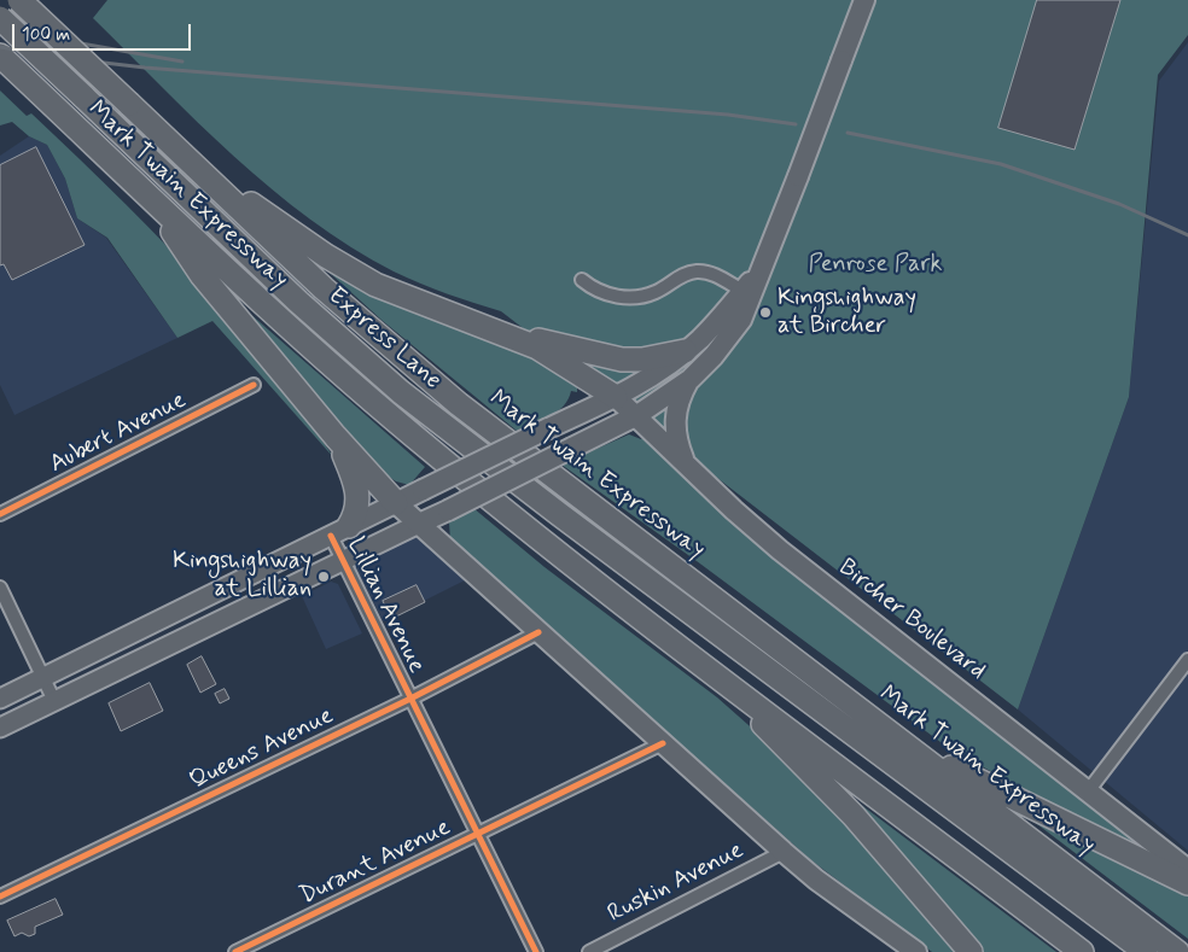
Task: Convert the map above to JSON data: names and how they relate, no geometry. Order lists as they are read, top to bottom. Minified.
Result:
{"streets":{"highway":["Mark Twain Expressway","Express Lane"],"main road":["Bircher Boulevard"],"street":["Aubert Avenue","Lillian Avenue","Queens Avenue","Durant Avenue","Ruskin Avenue"]},"crossings":[["Lillian Avenue","Queens Avenue"],["Lillian Avenue","Durant Avenue"]],"parks":["Penrose Park"],"places":["Kingshighway at Bircher","Kingshighway at Lillian"],"scale_bar":"100 m"}
